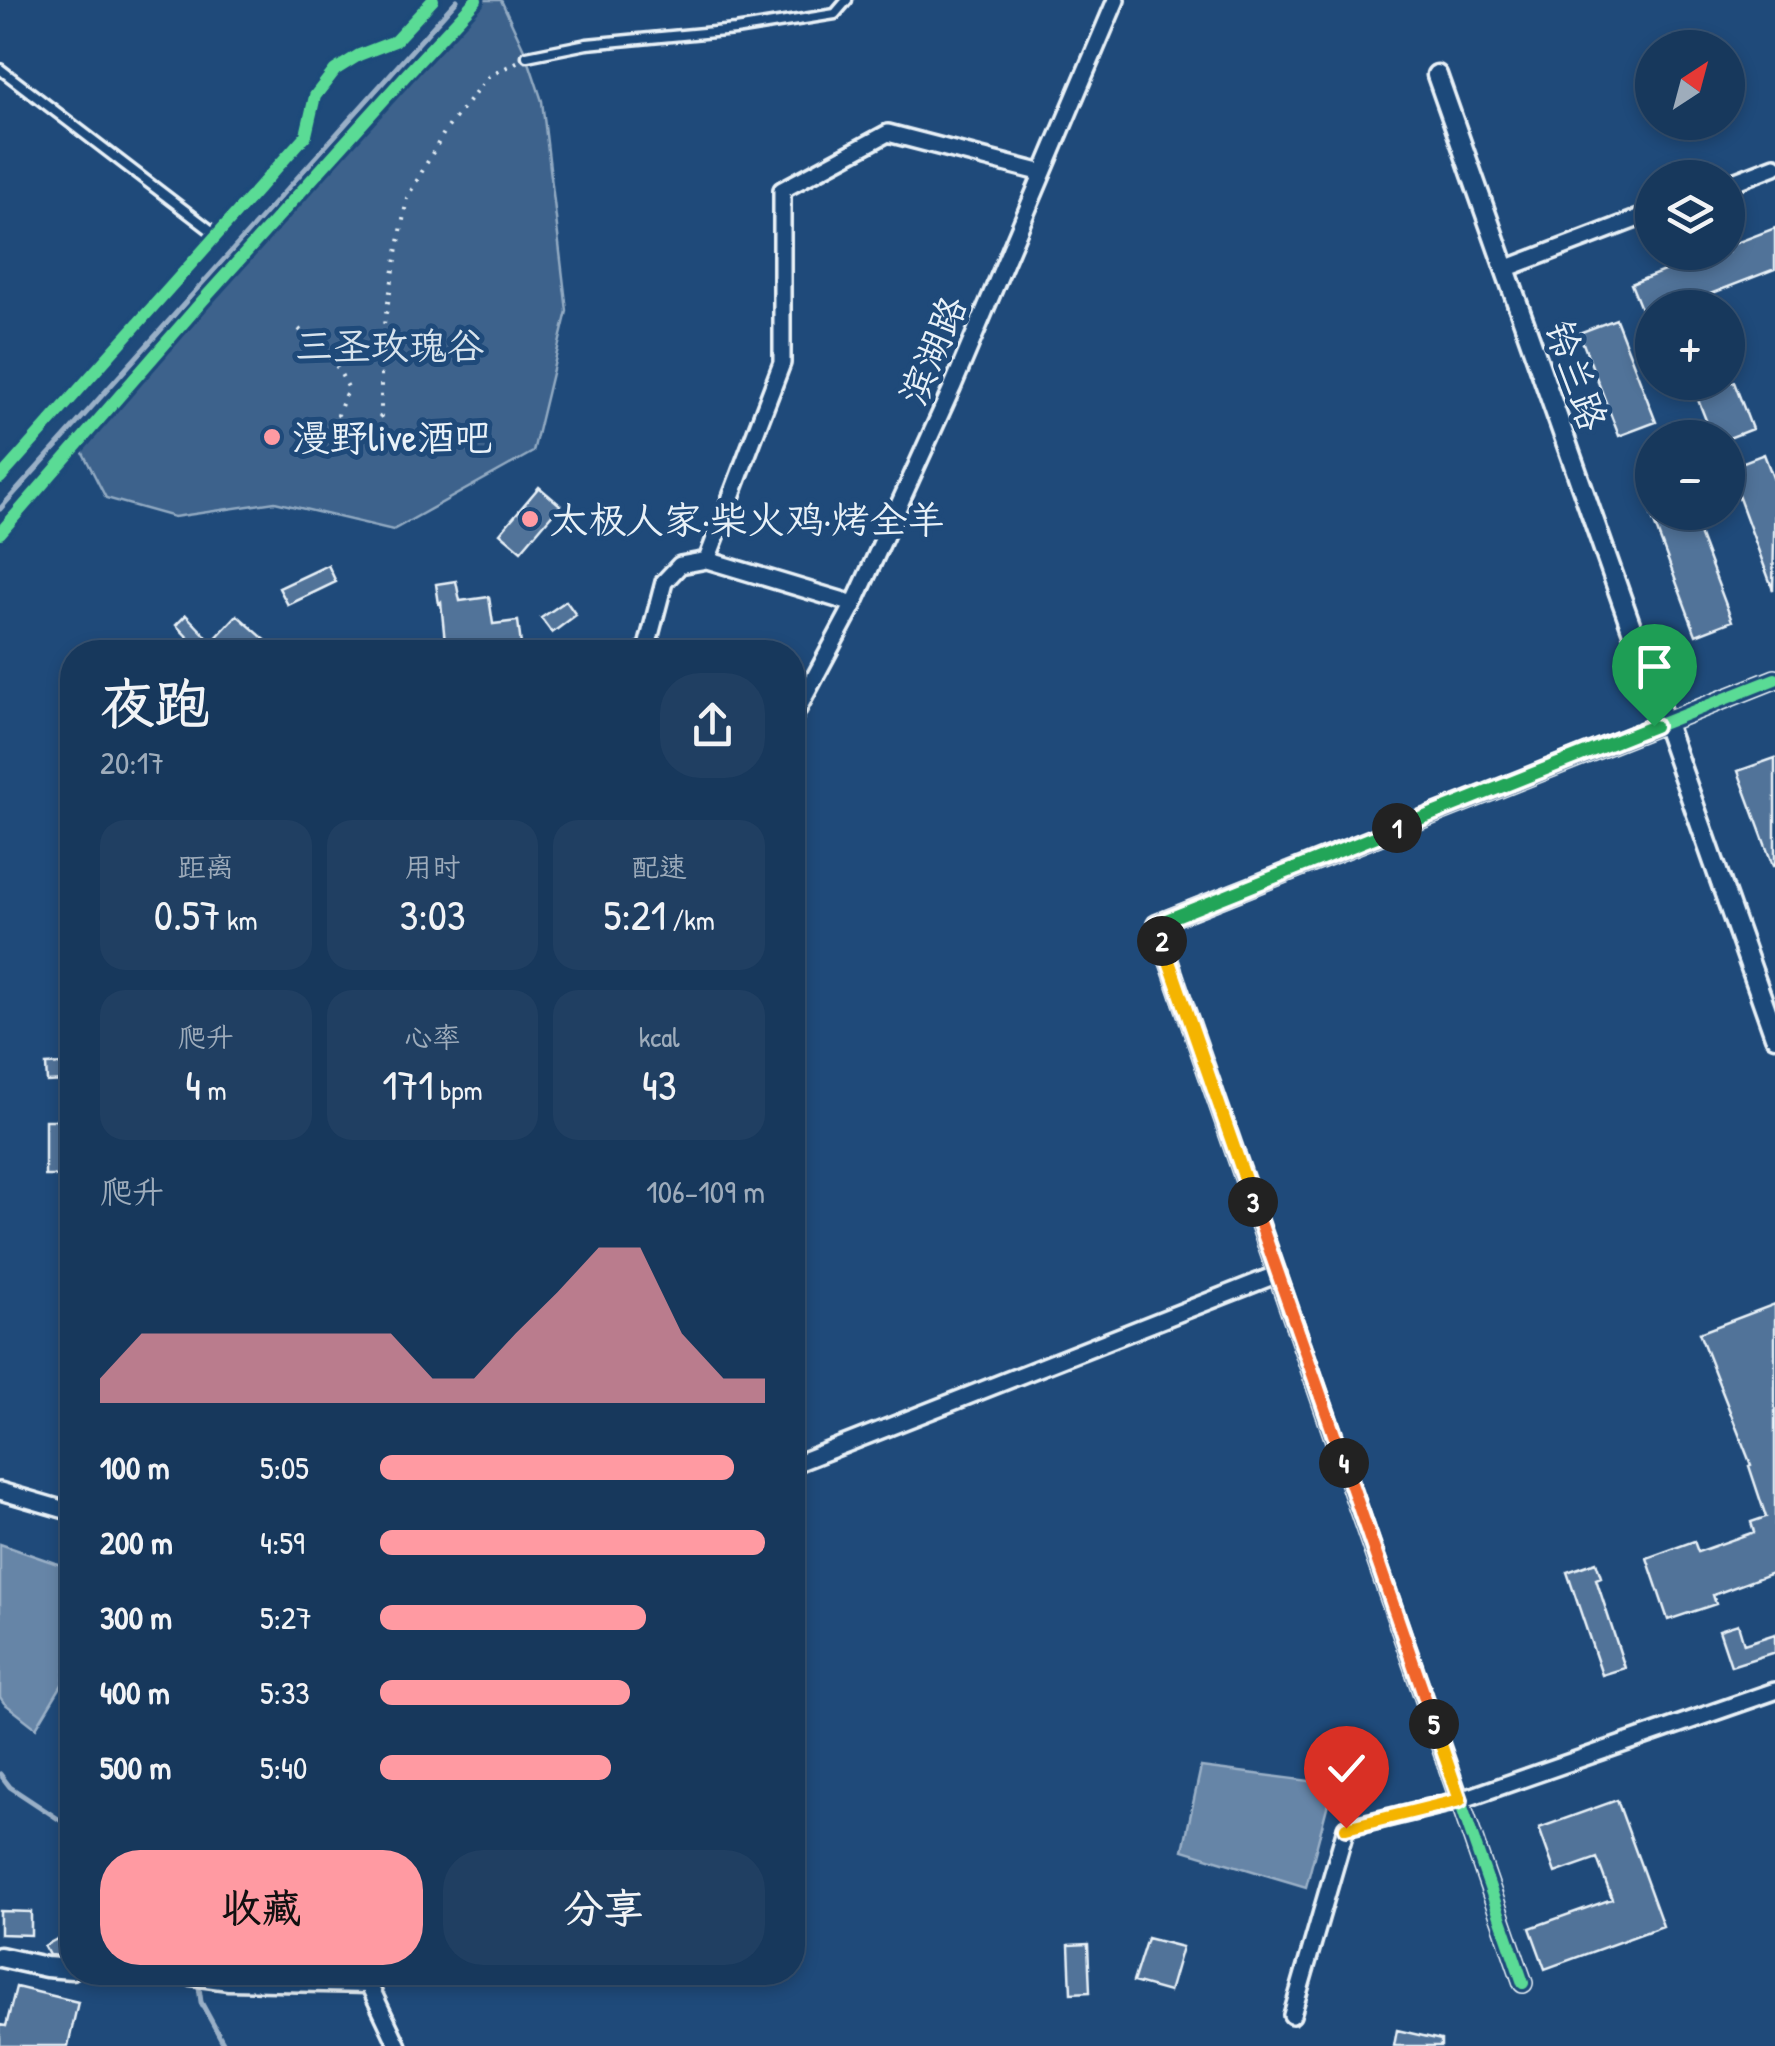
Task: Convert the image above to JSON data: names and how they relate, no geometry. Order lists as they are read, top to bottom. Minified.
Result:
{"streets":{"street":["滨湖路","铃兰路"]},"parks":["三圣玫瑰谷"],"places":["漫野live酒吧","太极人家·柴火鸡·烤全羊"],"north":"top right","page":{"map_buttons":["+","−"],"heading":["夜跑","20:17"],"pins":["1","2","3","4","5"],"stats":[["距离","0.57 km"],["用时","3:03"],["配速","5:21 /km"],["爬升","4 m"],["心率","171 bpm"],["kcal","43"]],"chart":["爬升","106–109 m"],"list":[{"name":"100 m","note":"5:05"},{"name":"200 m","note":"4:59"},{"name":"300 m","note":"5:27"},{"name":"400 m","note":"5:33"},{"name":"500 m","note":"5:40"}],"buttons":["收藏","分享"]}}
